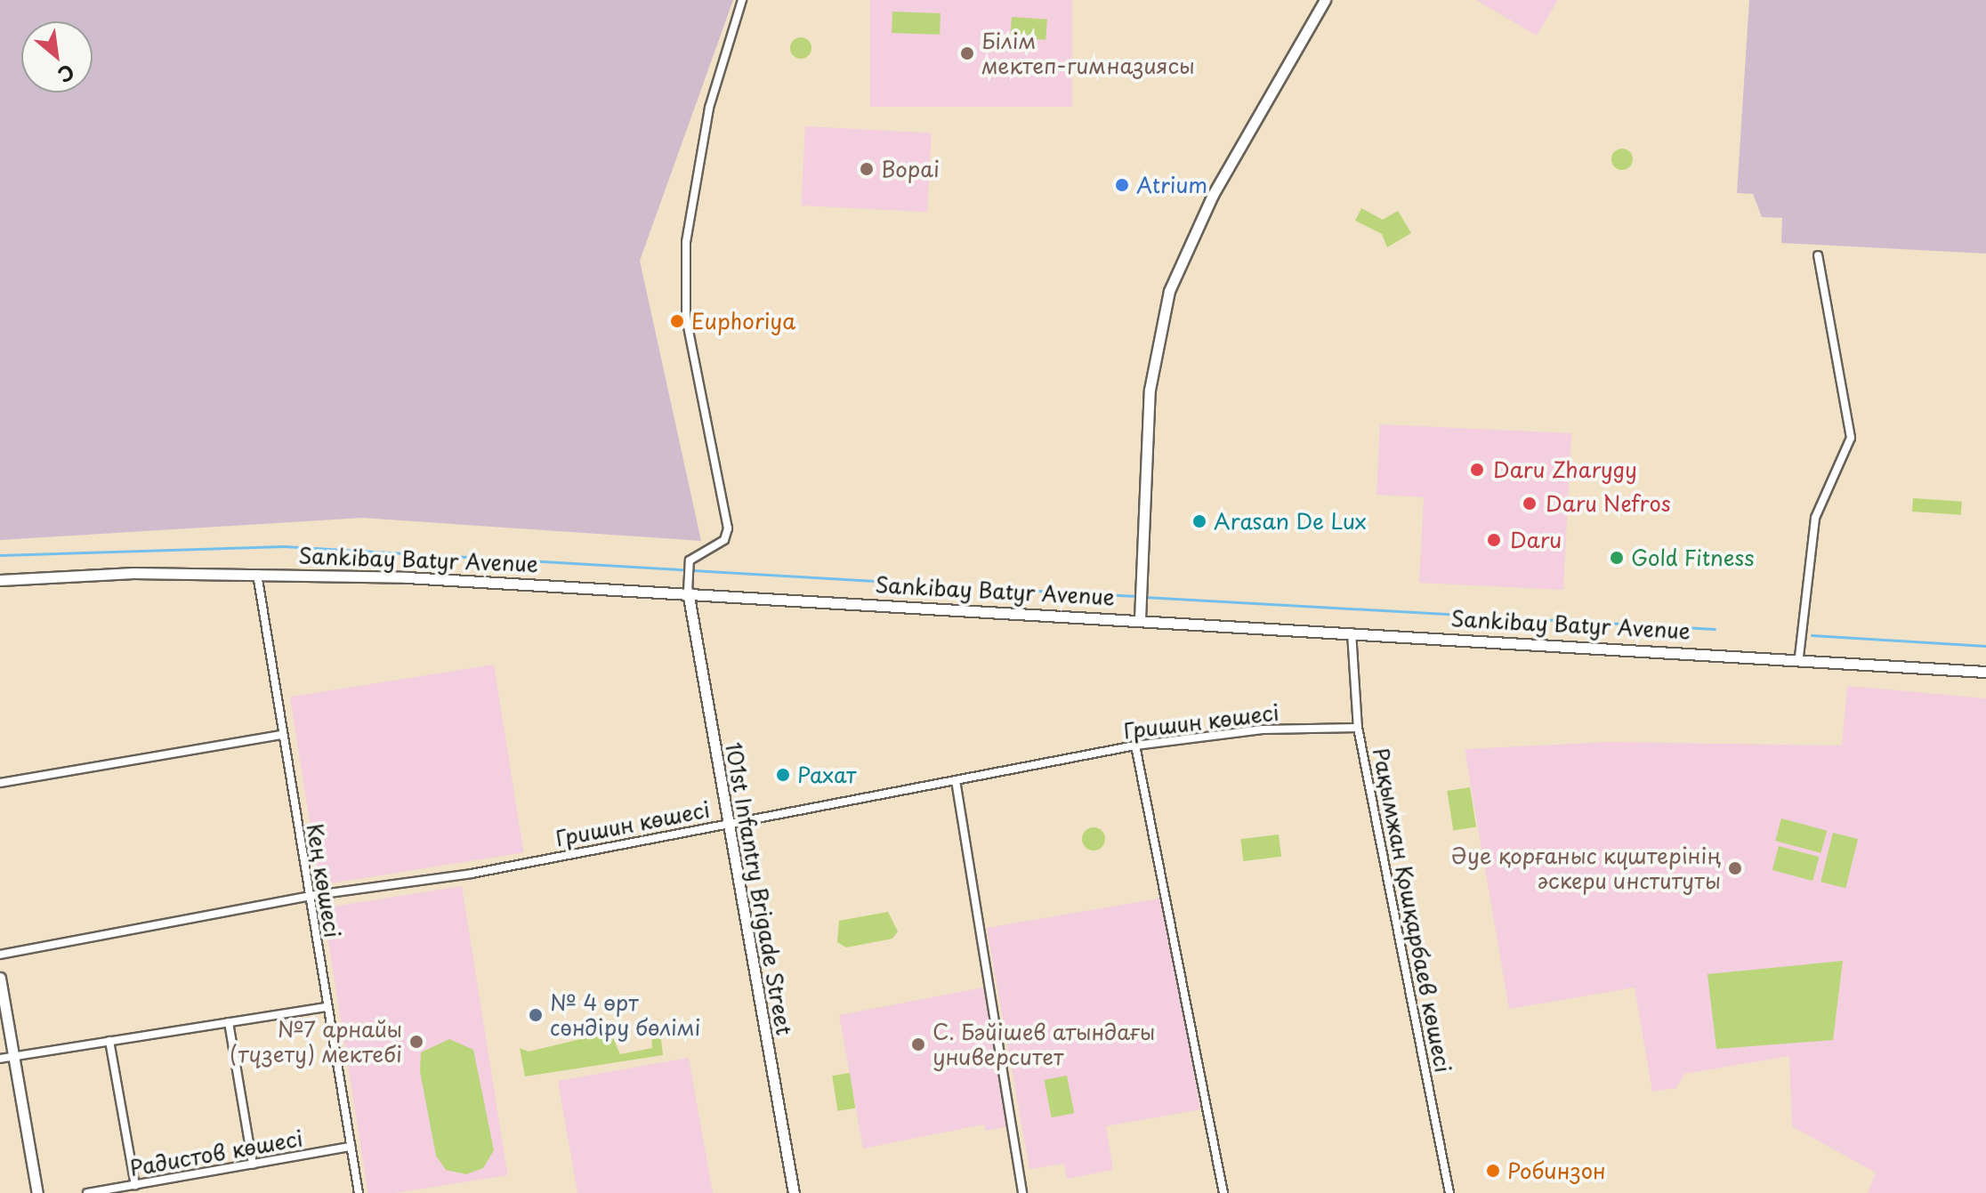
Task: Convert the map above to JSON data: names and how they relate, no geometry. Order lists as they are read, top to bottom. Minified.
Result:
{"streets":{"main road":["Sankibay Batyr Avenue","101st Infantry Brigade Street"],"street":["Гришин көшесі","Кең көшесі","Рақымжан Қошқарбаев көшесі","Радистов көшесі"]},"crossings":[["Sankibay Batyr Avenue","Кең көшесі"],["Sankibay Batyr Avenue","101st Infantry Brigade Street"],["Sankibay Batyr Avenue","Рақымжан Қошқарбаев көшесі"],["Гришин көшесі","Кең көшесі"],["Гришин көшесі","101st Infantry Brigade Street"],["Гришин көшесі","Рақымжан Қошқарбаев көшесі"],["Кең көшесі","Радистов көшесі"]],"places":["Білім мектеп-гимназиясы","Bopai","Atrium","Euphoriya","Daru Zharygy","Daru Nefros","Arasan De Lux","Daru","Gold Fitness","Рахат","Әуе қорғаныс күштерінің әскери институты","№ 4 өрт сөндіру бөлімі","№7 арнайы (түзету) мектебі","С. Бәйішев атындағы университет","Робинзон"],"north":"bottom right"}
